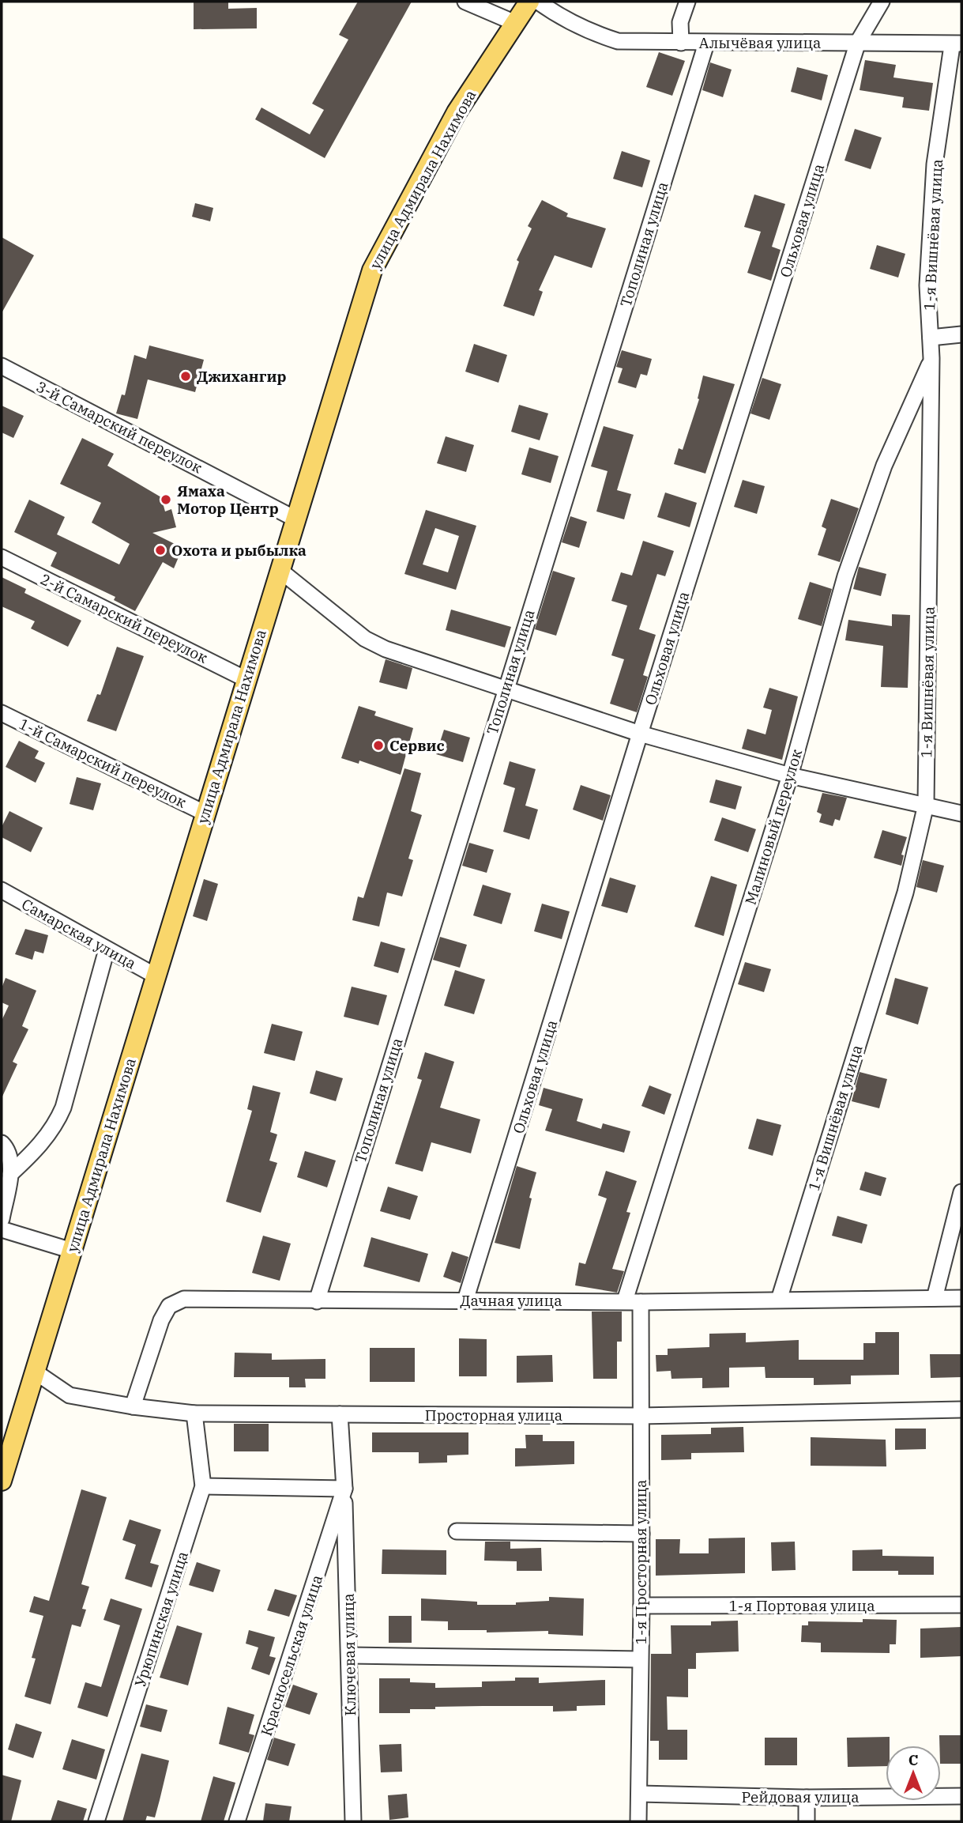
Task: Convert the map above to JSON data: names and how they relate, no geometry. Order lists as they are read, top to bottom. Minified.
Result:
{"streets":{"main road":["улица Адмирала Нахимова"],"street":["Алычёвая улица","Ольховая улица","1-я Вишнёвая улица","Тополиная улица","3-й Самарский переулок","2-й Самарский переулок","1-й Самарский переулок","Малиновый переулок","Самарская улица","Дачная улица","Просторная улица","1-я Просторная улица","1-я Портовая улица","Урюпинская улица","Ключевая улица","Красносельская улица","Рейдовая улица"]},"crossings":[["Алычёвая улица","Ольховая улица"],["Алычёвая улица","1-я Вишнёвая улица"],["Алычёвая улица","Тополиная улица"],["улица Адмирала Нахимова","3-й Самарский переулок"],["улица Адмирала Нахимова","2-й Самарский переулок"],["улица Адмирала Нахимова","1-й Самарский переулок"],["улица Адмирала Нахимова","Самарская улица"],["улица Адмирала Нахимова","Просторная улица"],["Ольховая улица","Дачная улица"],["1-я Вишнёвая улица","Малиновый переулок"],["1-я Вишнёвая улица","Дачная улица"],["Тополиная улица","Дачная улица"],["Малиновый переулок","Дачная улица"],["Малиновый переулок","1-я Просторная улица"],["Дачная улица","Просторная улица"],["Дачная улица","1-я Просторная улица"],["Просторная улица","1-я Просторная улица"],["Просторная улица","Урюпинская улица"],["Просторная улица","Ключевая улица"],["1-я Просторная улица","1-я Портовая улица"],["1-я Просторная улица","Рейдовая улица"],["Ключевая улица","Красносельская улица"]],"places":["Джихангир","Ямаха Мотор Центр","Охота и рыбылка","Сервис"],"north":"top"}
